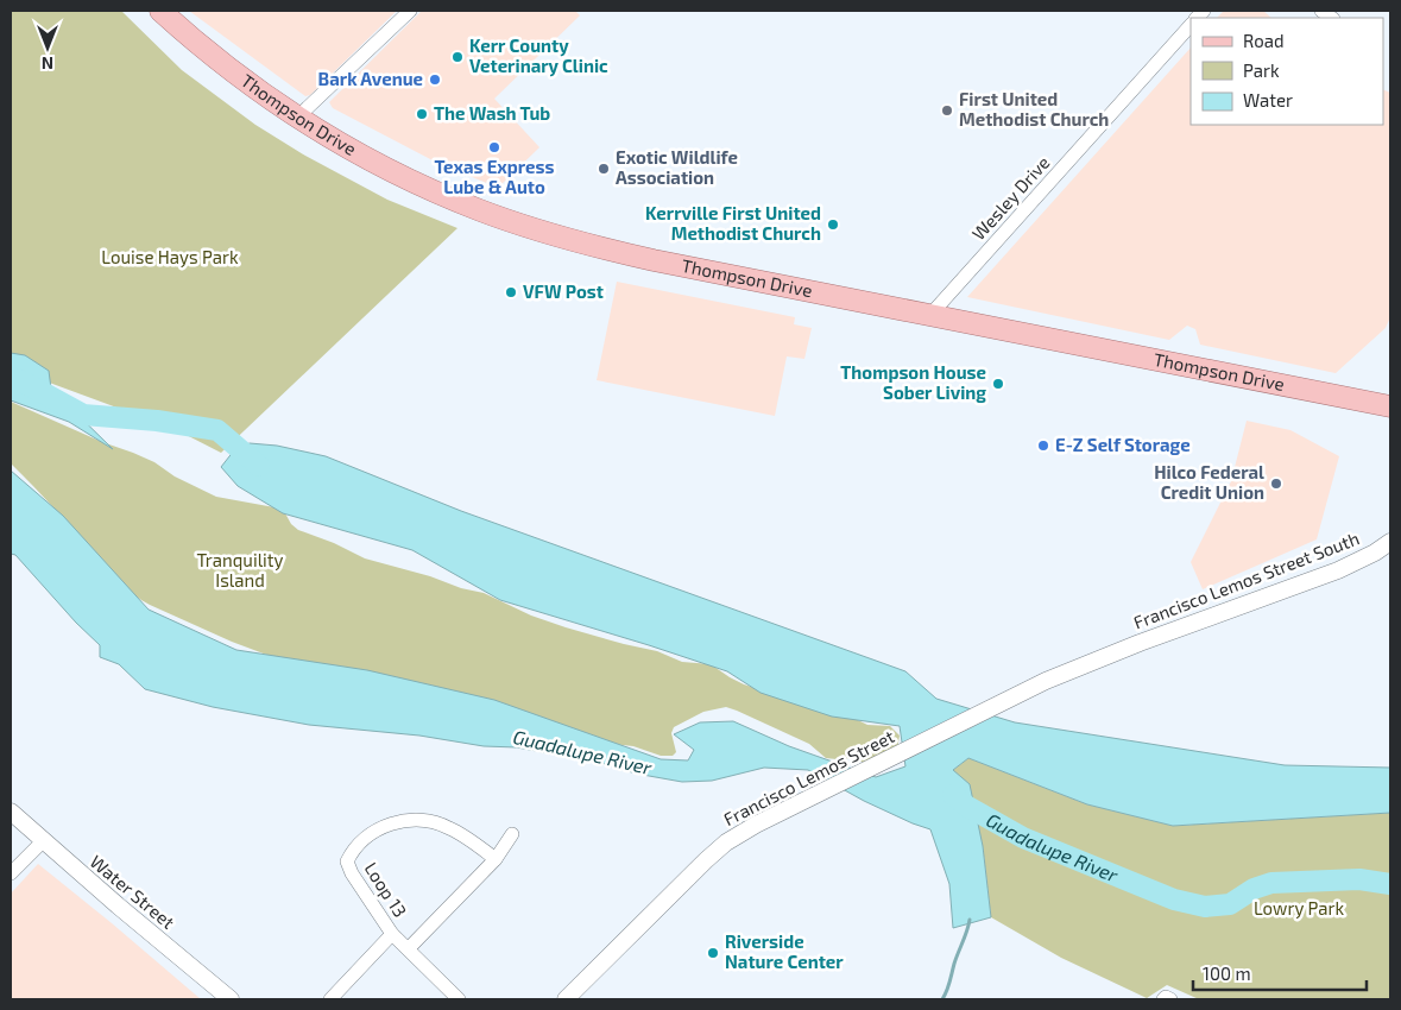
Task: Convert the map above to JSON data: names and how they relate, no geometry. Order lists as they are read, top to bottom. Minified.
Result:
{"streets":{"main road":["Thompson Drive"],"street":["Wesley Drive","Francisco Lemos Street South","Francisco Lemos Street","Loop 13","Water Street"]},"crossings":[["Thompson Drive","Wesley Drive"],["Francisco Lemos Street South","Francisco Lemos Street"]],"water":["Guadalupe River"],"parks":["Louise Hays Park","Tranquility Island","Lowry Park"],"places":["Kerr County Veterinary Clinic","Bark Avenue","First United Methodist Church","The Wash Tub","Texas Express Lube & Auto","Exotic Wildlife Association","Kerrville First United Methodist Church","VFW Post","Thompson House Sober Living","E-Z Self Storage","Hilco Federal Credit Union","Riverside Nature Center"],"legend":["Road","Park","Water"],"scale_bar":"100 m","north":"bottom"}
